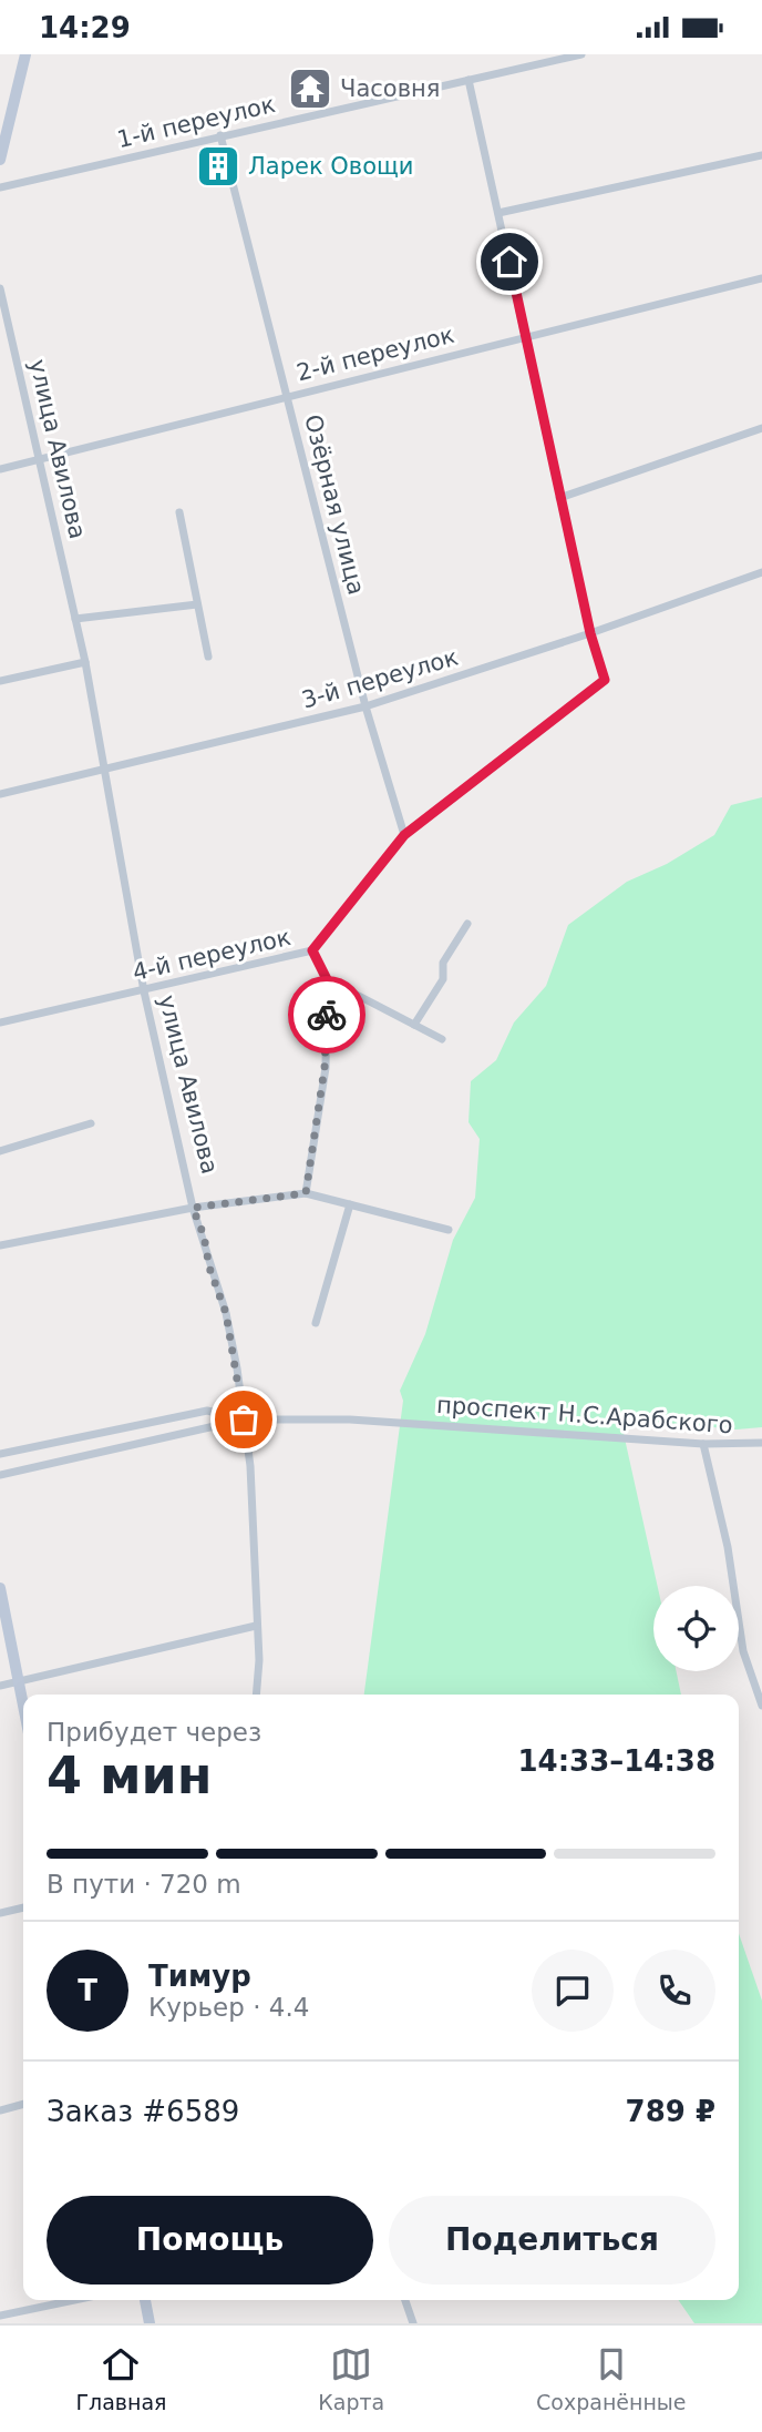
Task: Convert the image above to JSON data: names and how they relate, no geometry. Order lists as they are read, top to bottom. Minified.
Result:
{"streets":{"street":["1-й переулок","2-й переулок","улица Авилова","Озёрная улица","3-й переулок","4-й переулок","проспект Н.С.Арабского"]},"crossings":[["1-й переулок","Озёрная улица"],["2-й переулок","улица Авилова"],["2-й переулок","Озёрная улица"],["улица Авилова","3-й переулок"],["улица Авилова","4-й переулок"],["улица Авилова","проспект Н.С.Арабского"],["Озёрная улица","3-й переулок"],["Озёрная улица","4-й переулок"],["3-й переулок","4-й переулок"]],"places":{"temple":["Часовня"],"building":["Ларек Овощи"]},"page":{"status":"14:29","heading":["4 мин","Прибудет через","14:33–14:38"],"panel":["Тимур","Курьер · 4.4","Заказ #6589","789 ₽"],"bar":"В пути · 720 m","round":"Т","buttons":["Помощь","Поделиться"],"tabs":["Главная","Карта","Сохранённые"]}}
